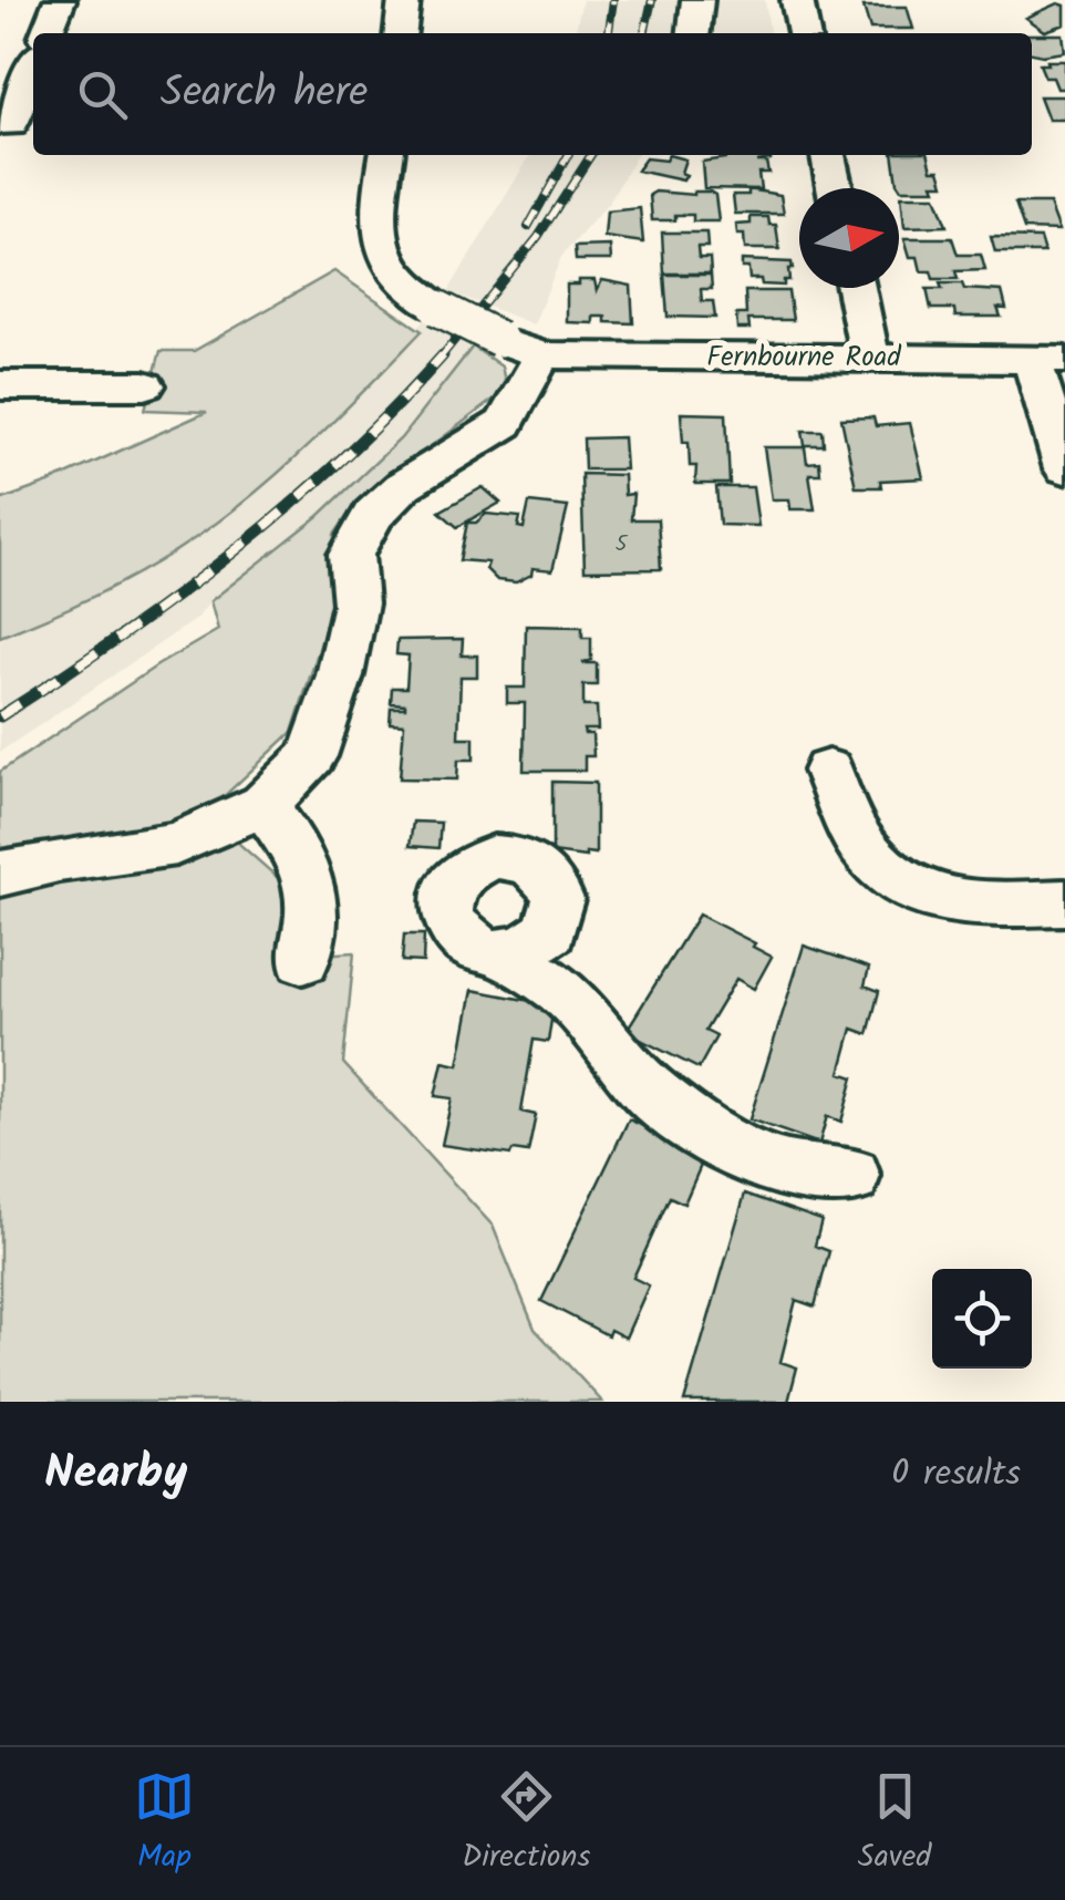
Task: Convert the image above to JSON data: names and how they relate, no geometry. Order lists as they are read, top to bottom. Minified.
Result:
{"streets":{"street":["Fernbourne Road"]},"house_numbers":["5"],"north":"right","page":{"search":"Search here","heading":["Nearby","0 results"],"nav":["Map","Directions","Saved"]}}
